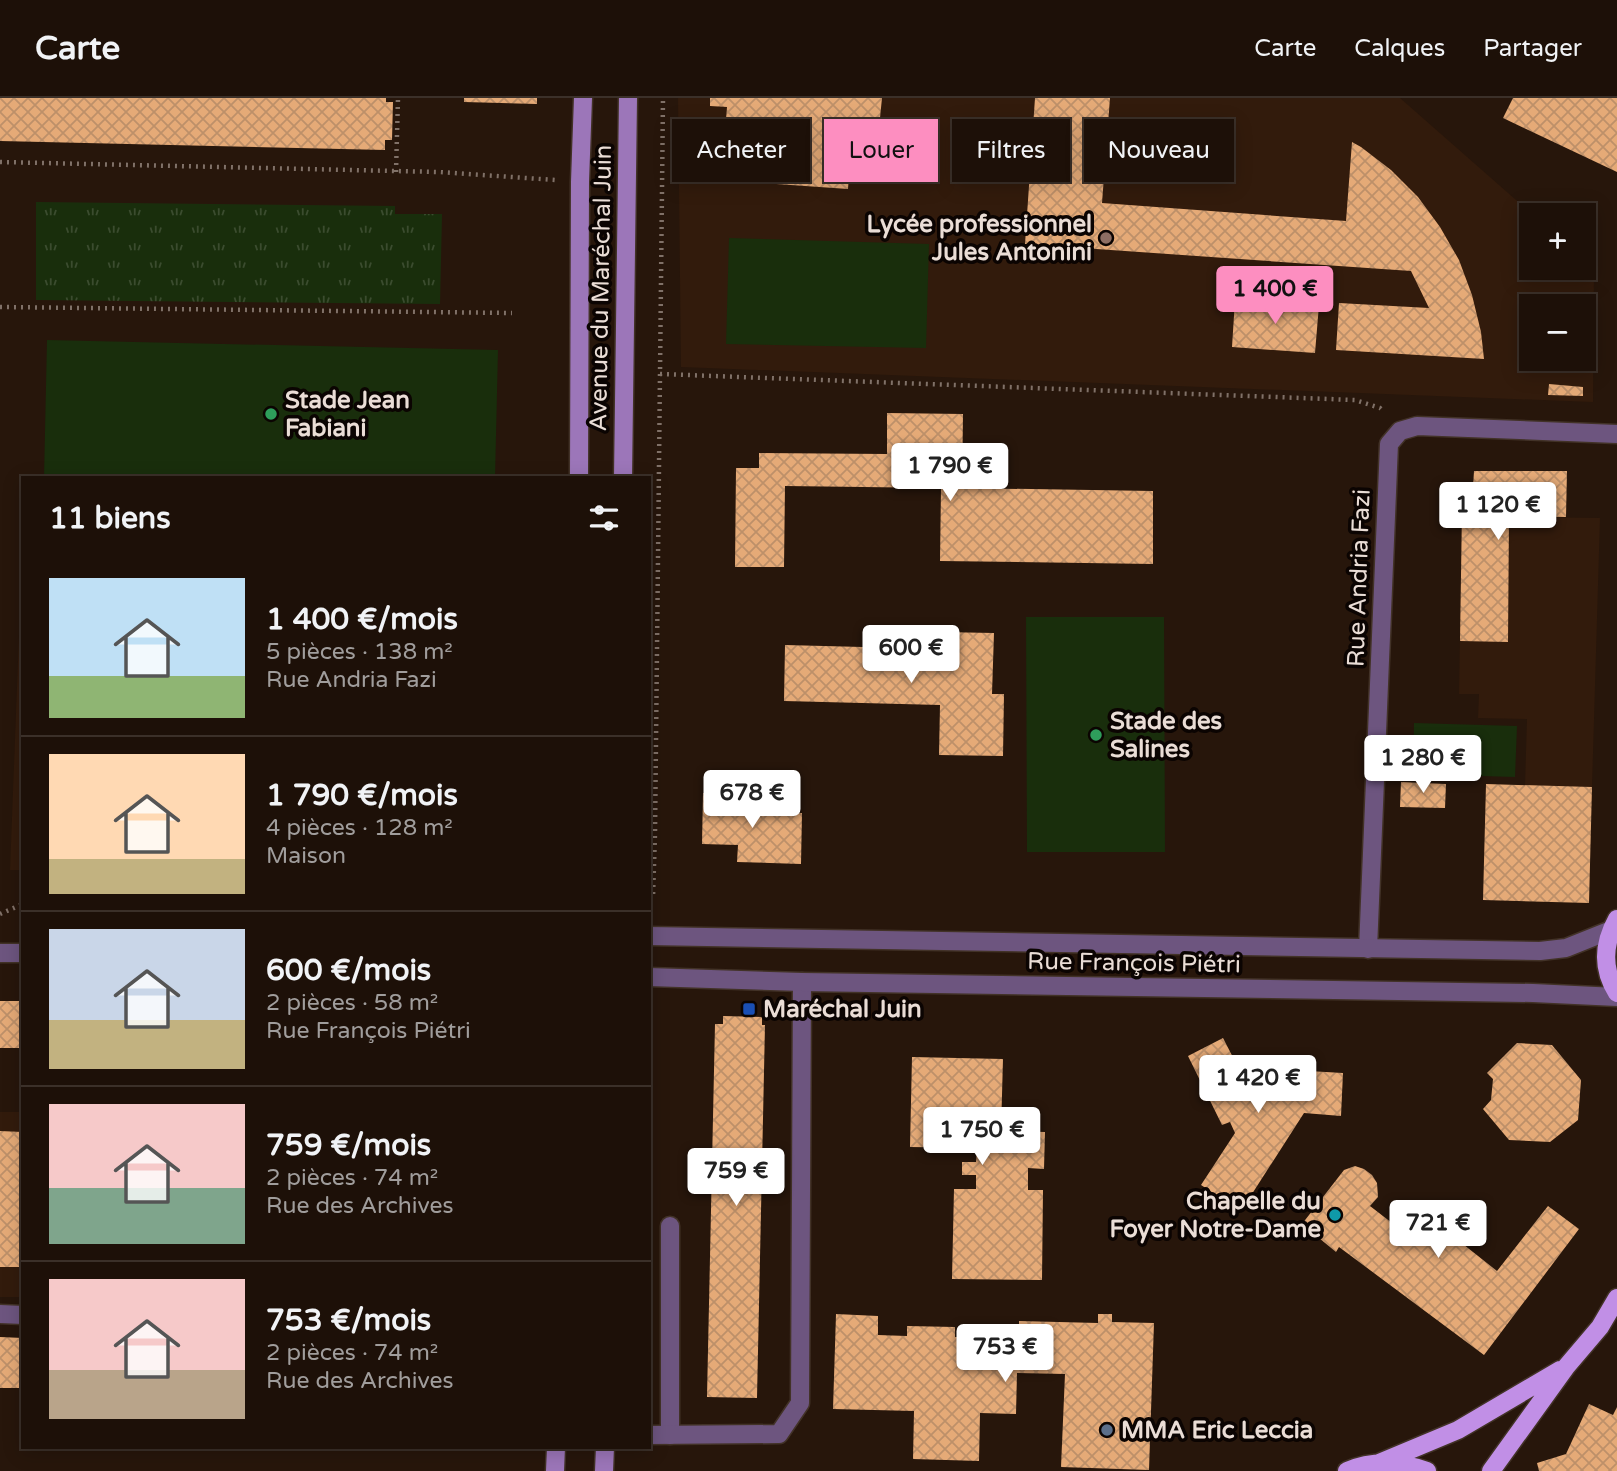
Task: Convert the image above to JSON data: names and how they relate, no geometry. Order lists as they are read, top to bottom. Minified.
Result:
{"streets":{"main road":["Avenue du Maréchal Juin"],"street":["Rue Andria Fazi","Rue François Piétri"]},"crossings":[["Rue Andria Fazi","Rue François Piétri"]],"places":{"other":["Lycée professionnel Jules Antonini","Stade Jean Fabiani","Stade des Salines","Chapelle du Foyer Notre-Dame","MMA Eric Leccia"],"transit":["Maréchal Juin"]},"page":{"header":"Carte","nav":["Carte","Calques","Partager"],"chip":["Acheter","Louer","Filtres","Nouveau"],"map_buttons":["+","−"],"price":["1 400 €","1 790 €","1 120 €","600 €","1 280 €","678 €","1 420 €","1 750 €","759 €","721 €","753 €"],"heading":"11 biens","list":[{"name":"1 400 €/mois","note":"5 pièces · 138 m² · Rue Andria Fazi"},{"name":"1 790 €/mois","note":"4 pièces · 128 m² · Maison"},{"name":"600 €/mois","note":"2 pièces · 58 m² · Rue François Piétri"},{"name":"759 €/mois","note":"2 pièces · 74 m² · Rue des Archives"},{"name":"753 €/mois","note":"2 pièces · 74 m² · Rue des Archives"}]}}
